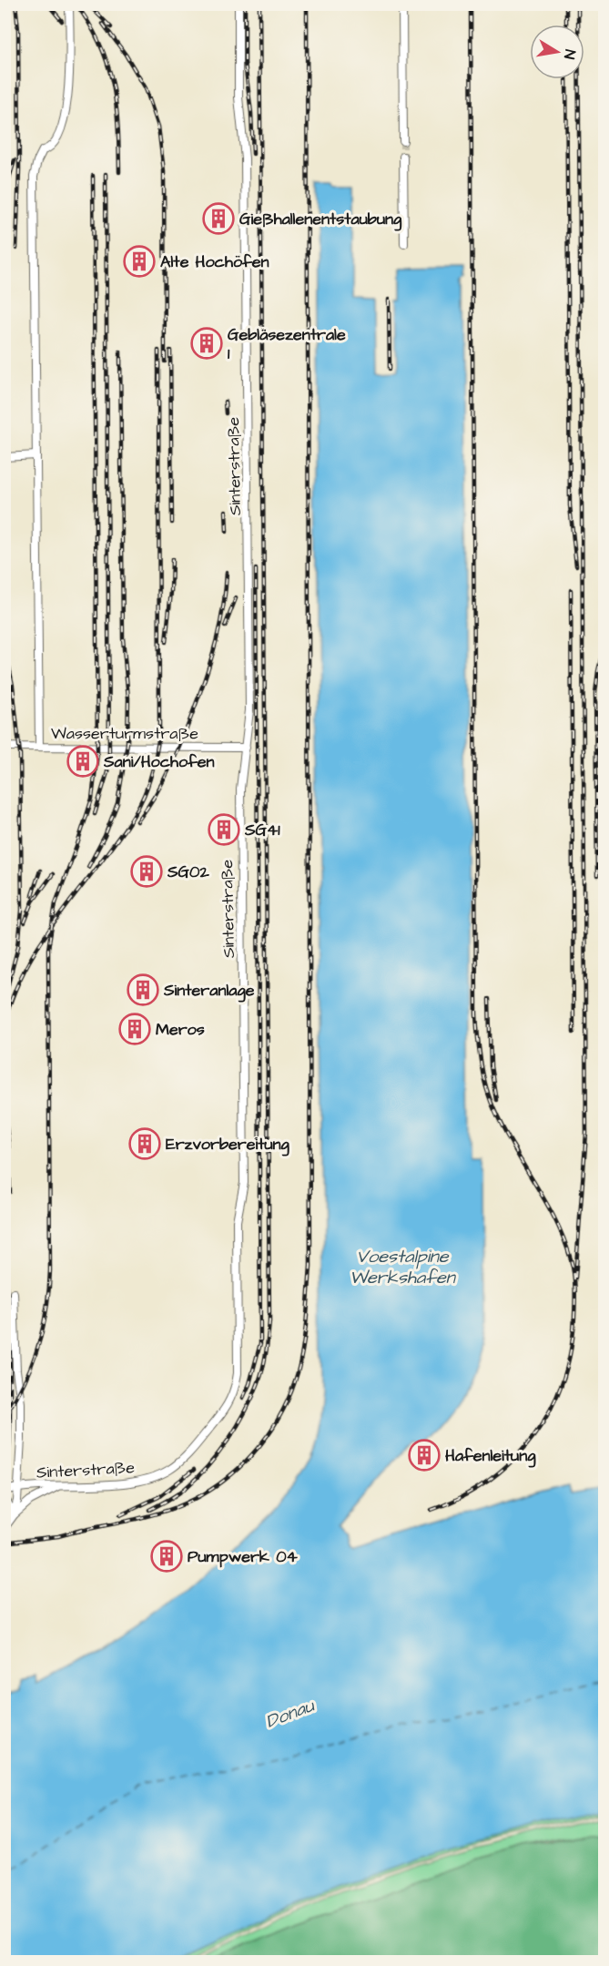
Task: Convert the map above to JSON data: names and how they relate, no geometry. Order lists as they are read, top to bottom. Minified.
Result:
{"streets":{"street":["Sinterstraße","Wasserturmstraße"]},"crossings":[["Sinterstraße","Wasserturmstraße"]],"water":["Voestalpine Werkshafen","Donau"],"places":{"building":["Gießhallenentstaubung","Alte Hochöfen","Gebläsezentrale 1","Sani/Hochofen","SG41","SG02","Sinteranlage","Meros","Erzvorbereitung","Hafenleitung","Pumpwerk 04"]},"north":"right"}
